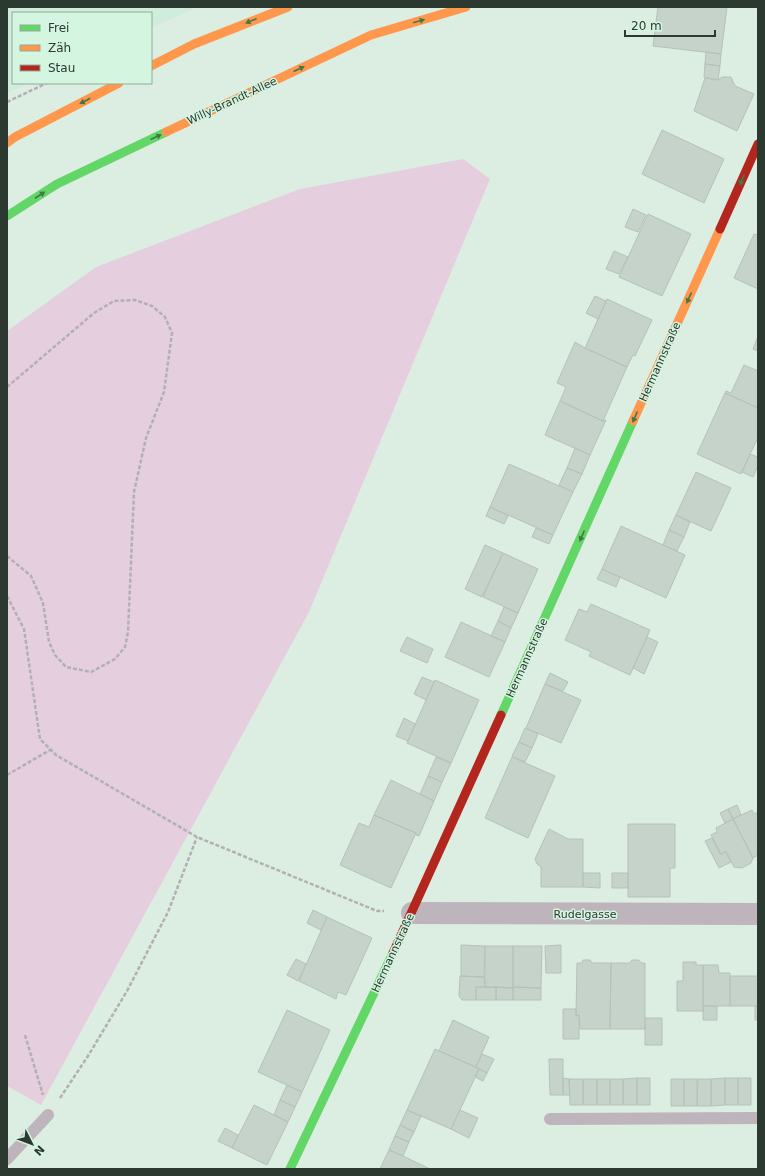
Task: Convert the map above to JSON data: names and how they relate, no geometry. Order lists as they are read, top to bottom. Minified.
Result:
{"streets":{"street":["Willy-Brandt-Allee","Hermannstraße","Rudelgasse"]},"crossings":[["Hermannstraße","Rudelgasse"]],"one_way":["Hermannstraße"],"legend":["Frei","Zäh","Stau"],"scale_bar":"20 m","north":"bottom right"}
